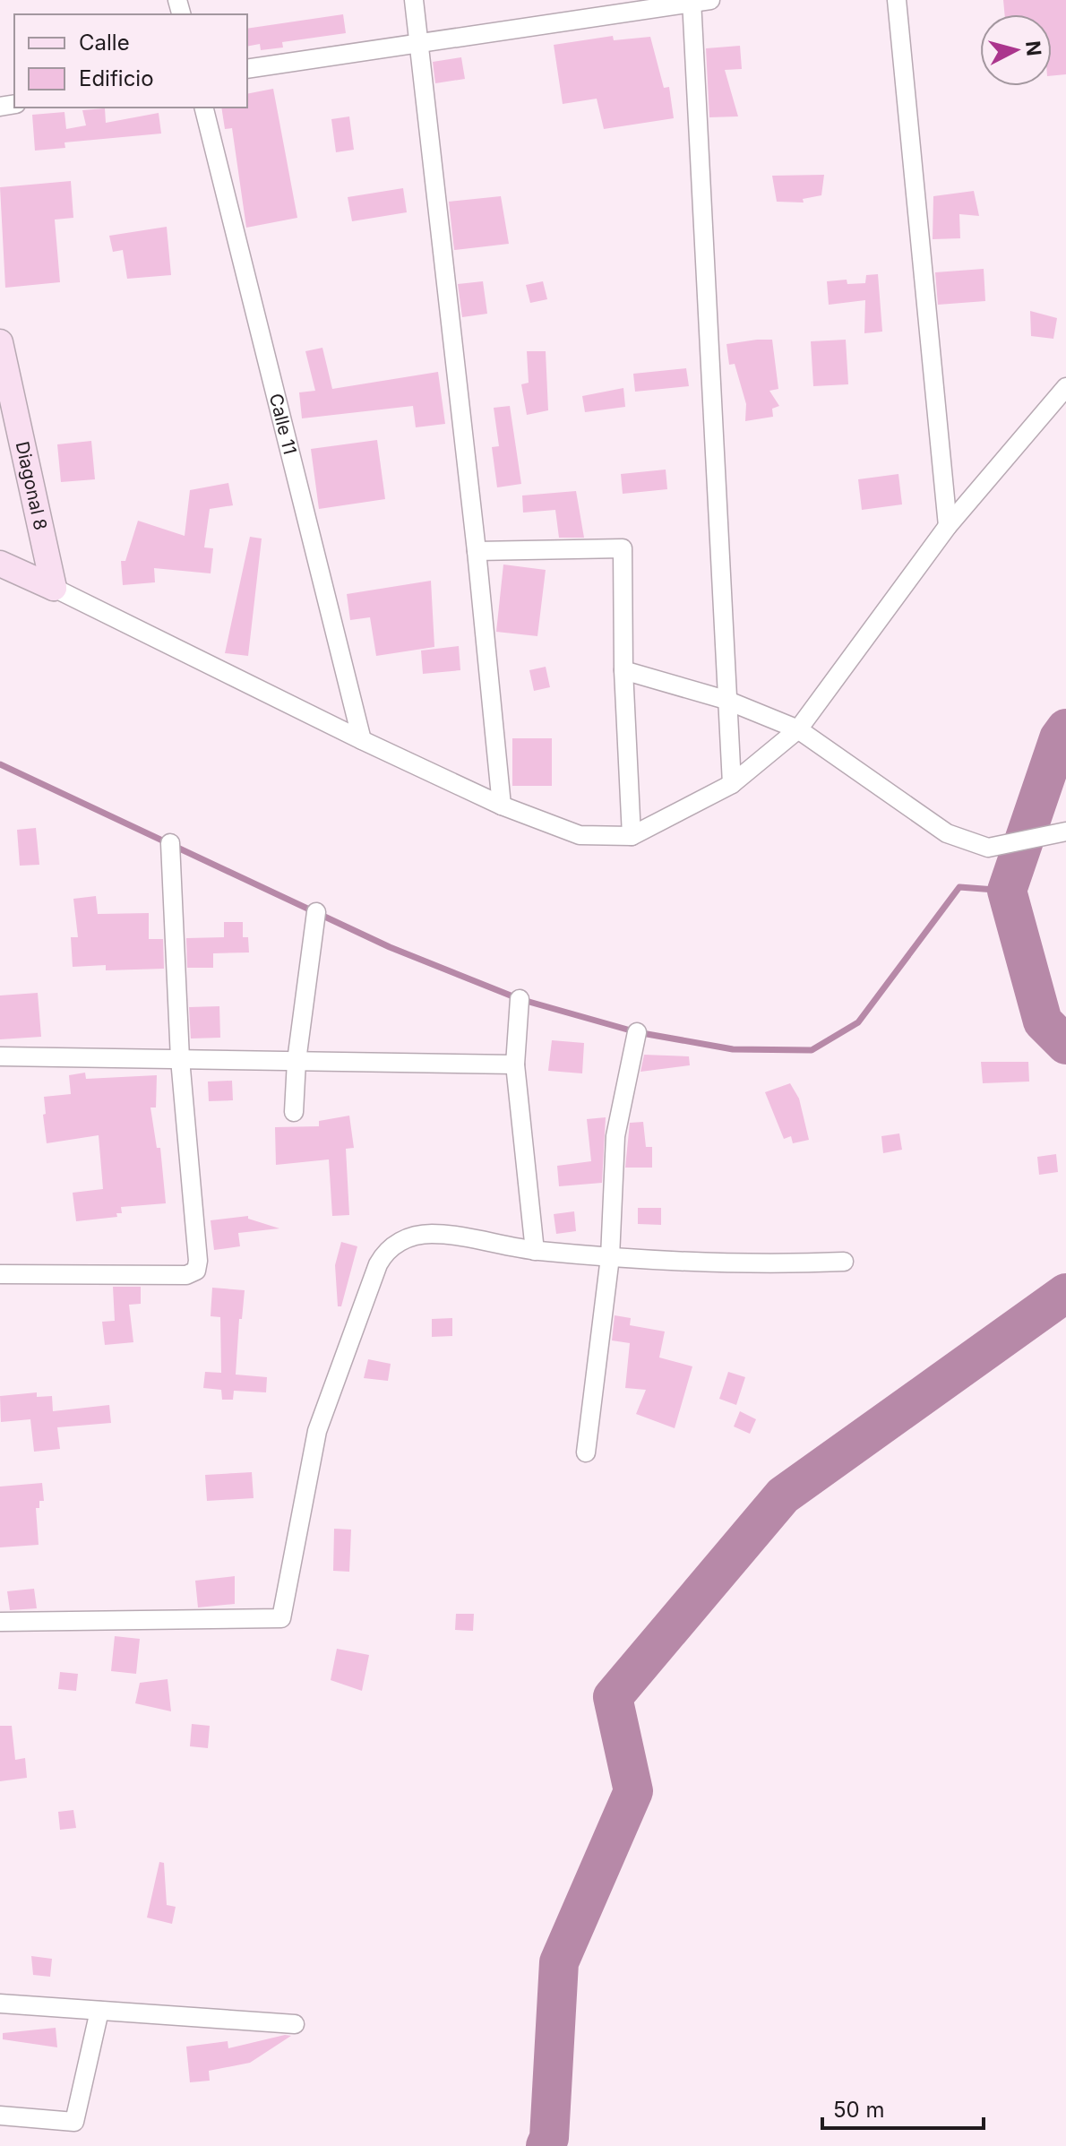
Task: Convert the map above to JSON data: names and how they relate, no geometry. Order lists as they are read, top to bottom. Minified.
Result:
{"streets":{"street":["Calle 11","Diagonal 8"]},"legend":["Calle","Edificio"],"scale_bar":"50 m","north":"right"}
